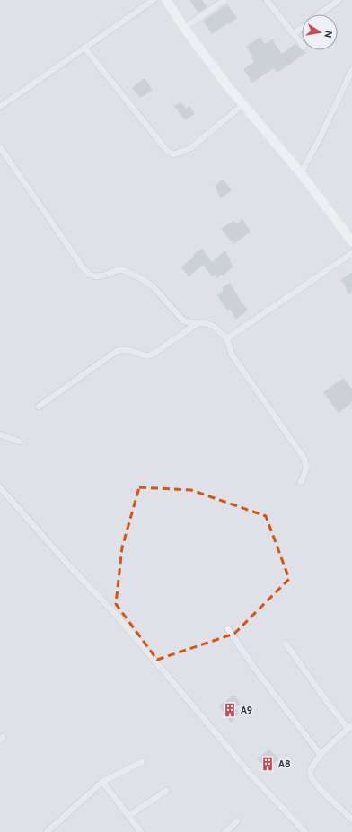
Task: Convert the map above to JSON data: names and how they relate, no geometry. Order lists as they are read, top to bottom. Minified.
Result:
{"places":{"building":["A9","A8"]},"north":"right"}
